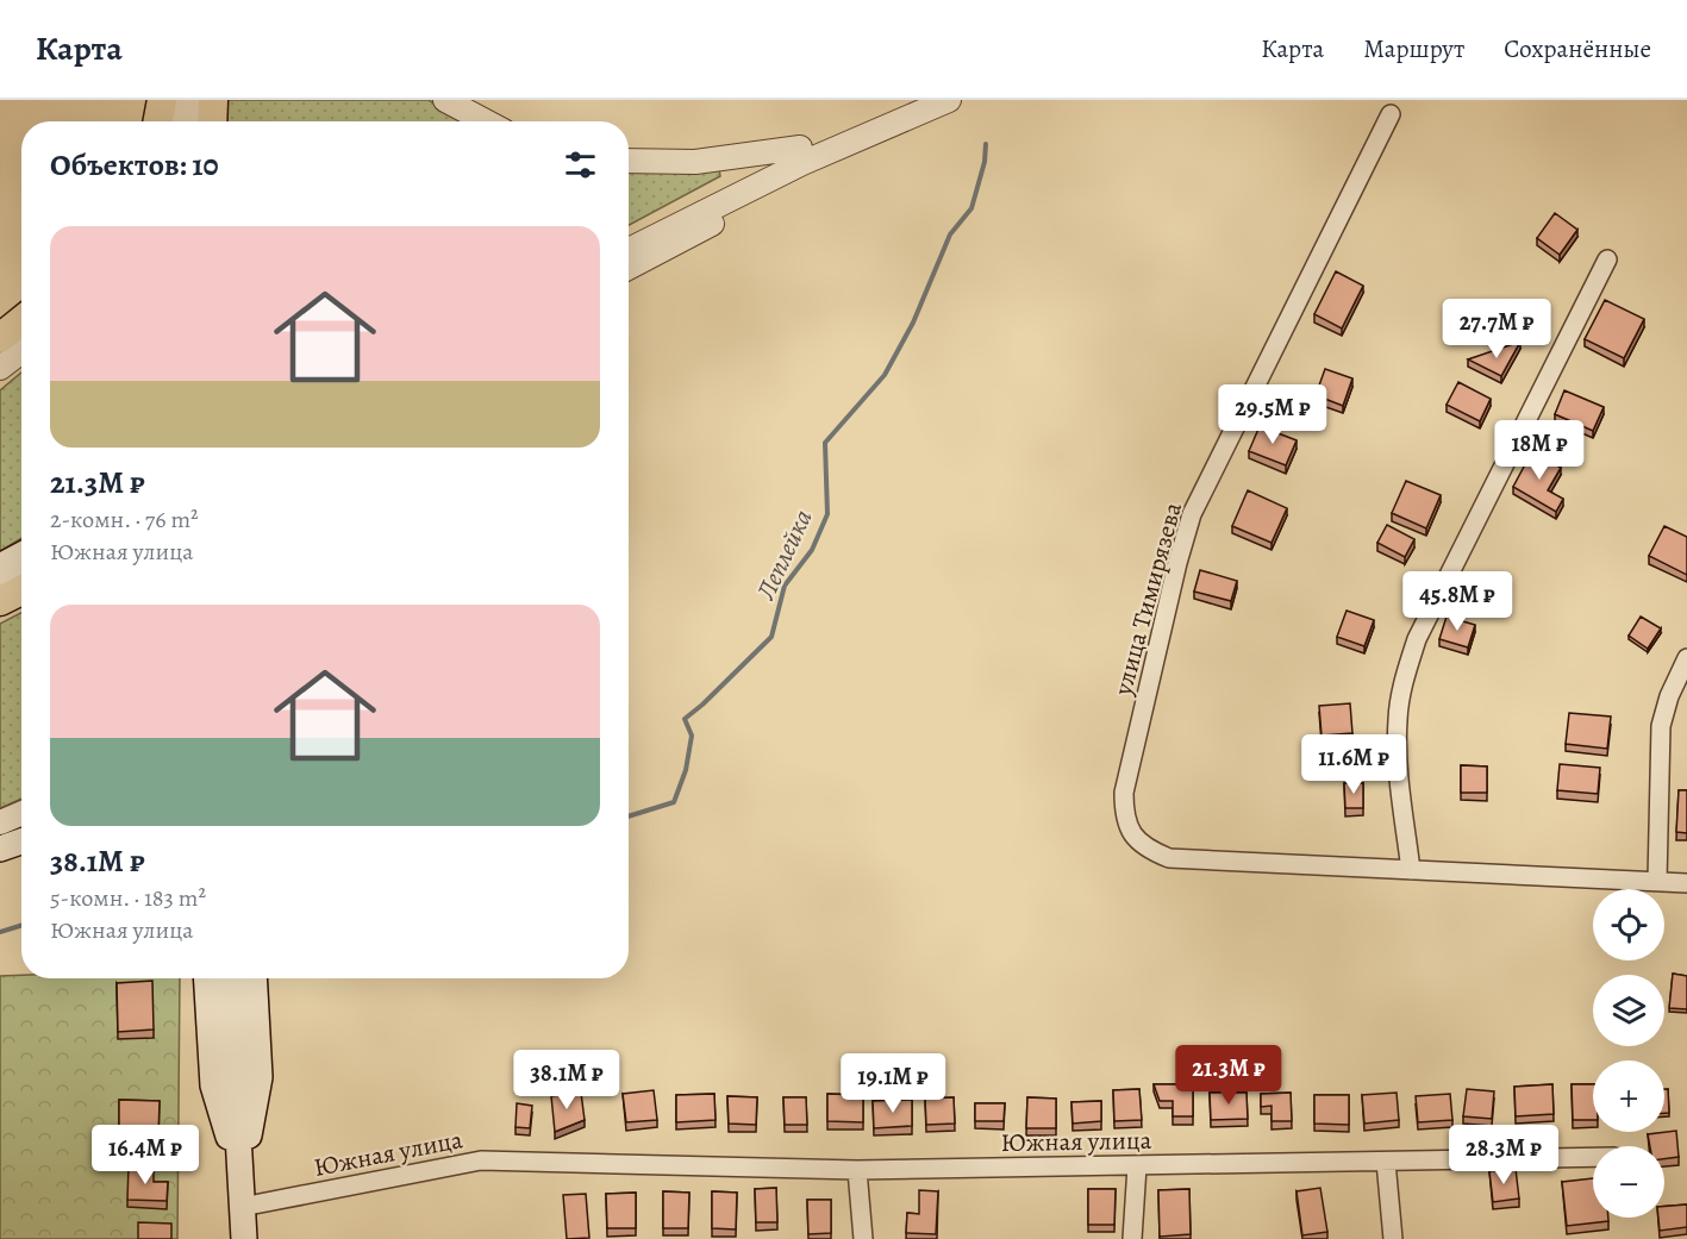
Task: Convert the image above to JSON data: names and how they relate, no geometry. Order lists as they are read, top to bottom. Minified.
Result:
{"streets":{"street":["улица Тимирязева","Южная улица"]},"water":["Леплейка"],"page":{"header":"Карта","nav":["Карта","Маршрут","Сохранённые"],"heading":"Объектов: 10","list":[{"name":"21.3M ₽","note":"2-комн. · 76 m² · Южная улица"},{"name":"38.1M ₽","note":"5-комн. · 183 m² · Южная улица"}],"price":["27.7M ₽","29.5M ₽","18M ₽","45.8M ₽","11.6M ₽","21.3M ₽","38.1M ₽","19.1M ₽","16.4M ₽","28.3M ₽"],"map_buttons":["+","−"]}}
